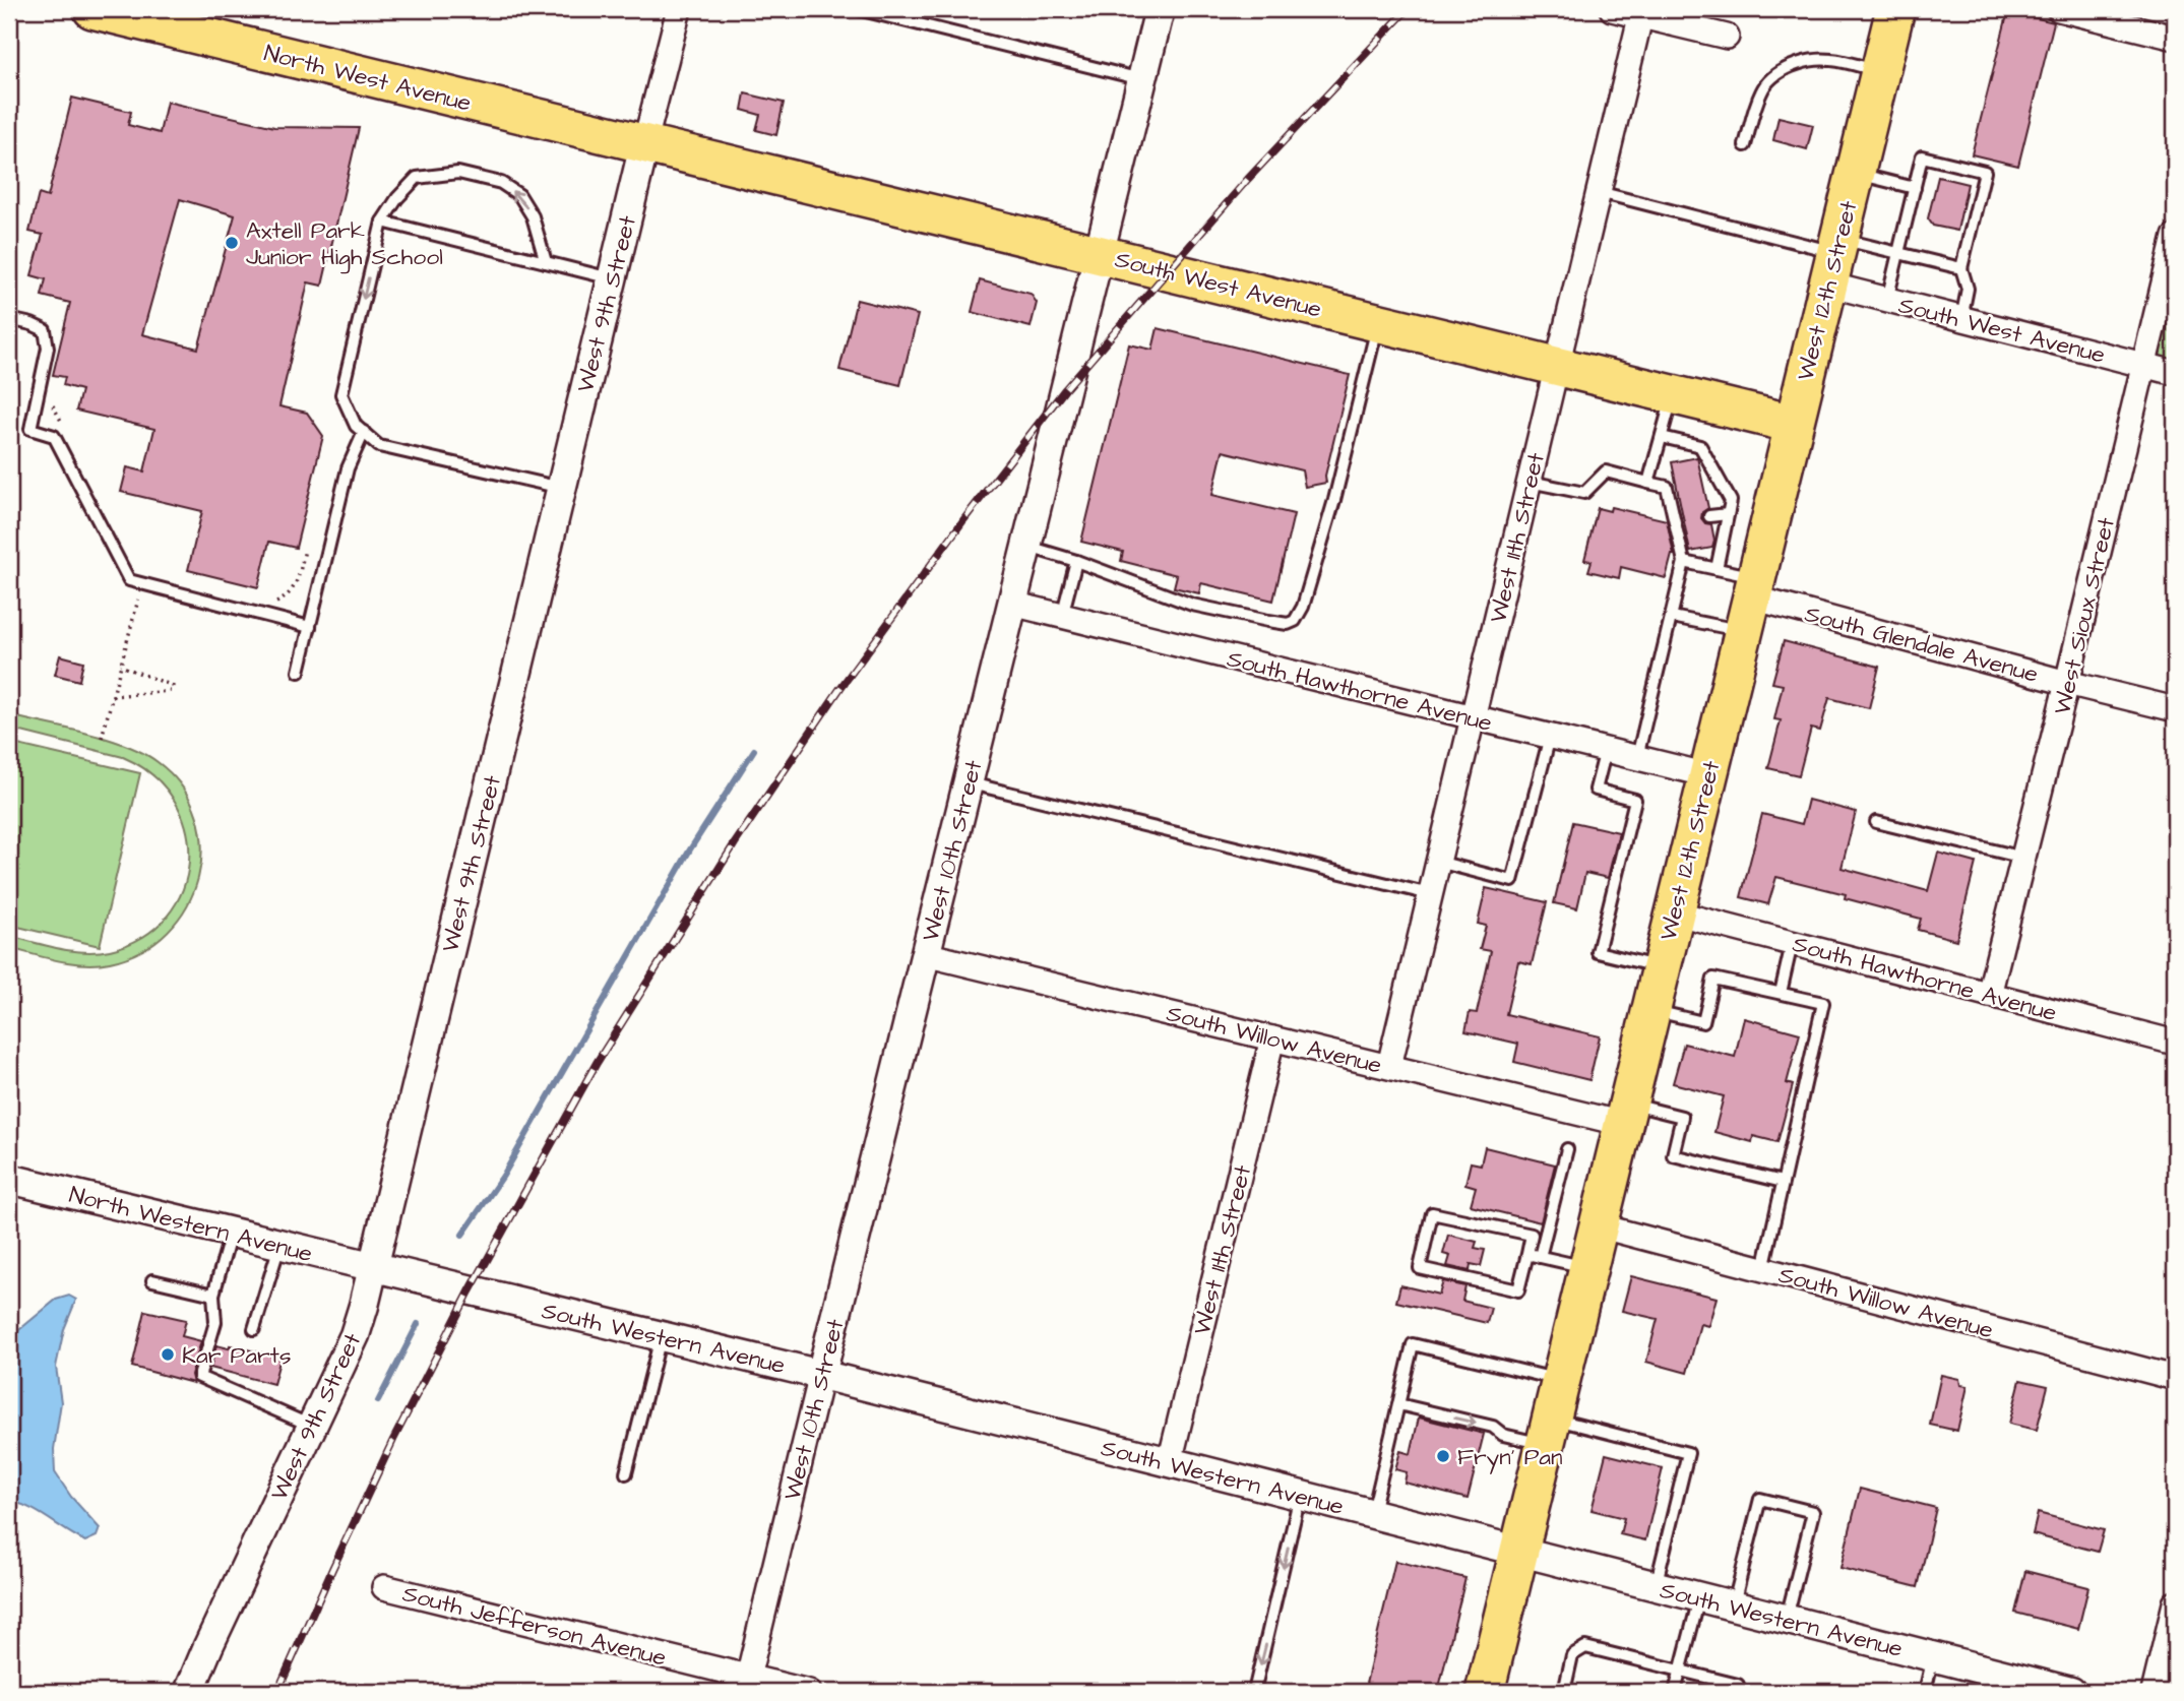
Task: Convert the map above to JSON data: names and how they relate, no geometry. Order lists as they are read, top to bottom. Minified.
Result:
{"streets":{"main road":["North West Avenue","South West Avenue","West 12th Street"],"street":["West 9th Street","West 11th Street","West Sioux Street","South Glendale Avenue","South Hawthorne Avenue","West 10th Street","South Willow Avenue","North Western Avenue","South Western Avenue","South Jefferson Avenue"]},"crossings":[["North West Avenue","South West Avenue"],["North West Avenue","West 9th Street"],["South West Avenue","West 12th Street"],["South West Avenue","West 9th Street"],["South West Avenue","West 11th Street"],["South West Avenue","West Sioux Street"],["South West Avenue","West 10th Street"],["West 12th Street","South Glendale Avenue"],["West 12th Street","South Hawthorne Avenue"],["West 12th Street","South Willow Avenue"],["West 12th Street","South Western Avenue"],["West 9th Street","North Western Avenue"],["West 9th Street","South Western Avenue"],["West 11th Street","South Hawthorne Avenue"],["West 11th Street","South Willow Avenue"],["West 11th Street","South Western Avenue"],["West Sioux Street","South Glendale Avenue"],["West Sioux Street","South Hawthorne Avenue"],["South Hawthorne Avenue","West 10th Street"],["West 10th Street","South Willow Avenue"],["West 10th Street","South Western Avenue"],["West 10th Street","South Jefferson Avenue"],["North Western Avenue","South Western Avenue"]],"places":["Axtell Park Junior High School","Kar Parts","Fryn' Pan"]}
